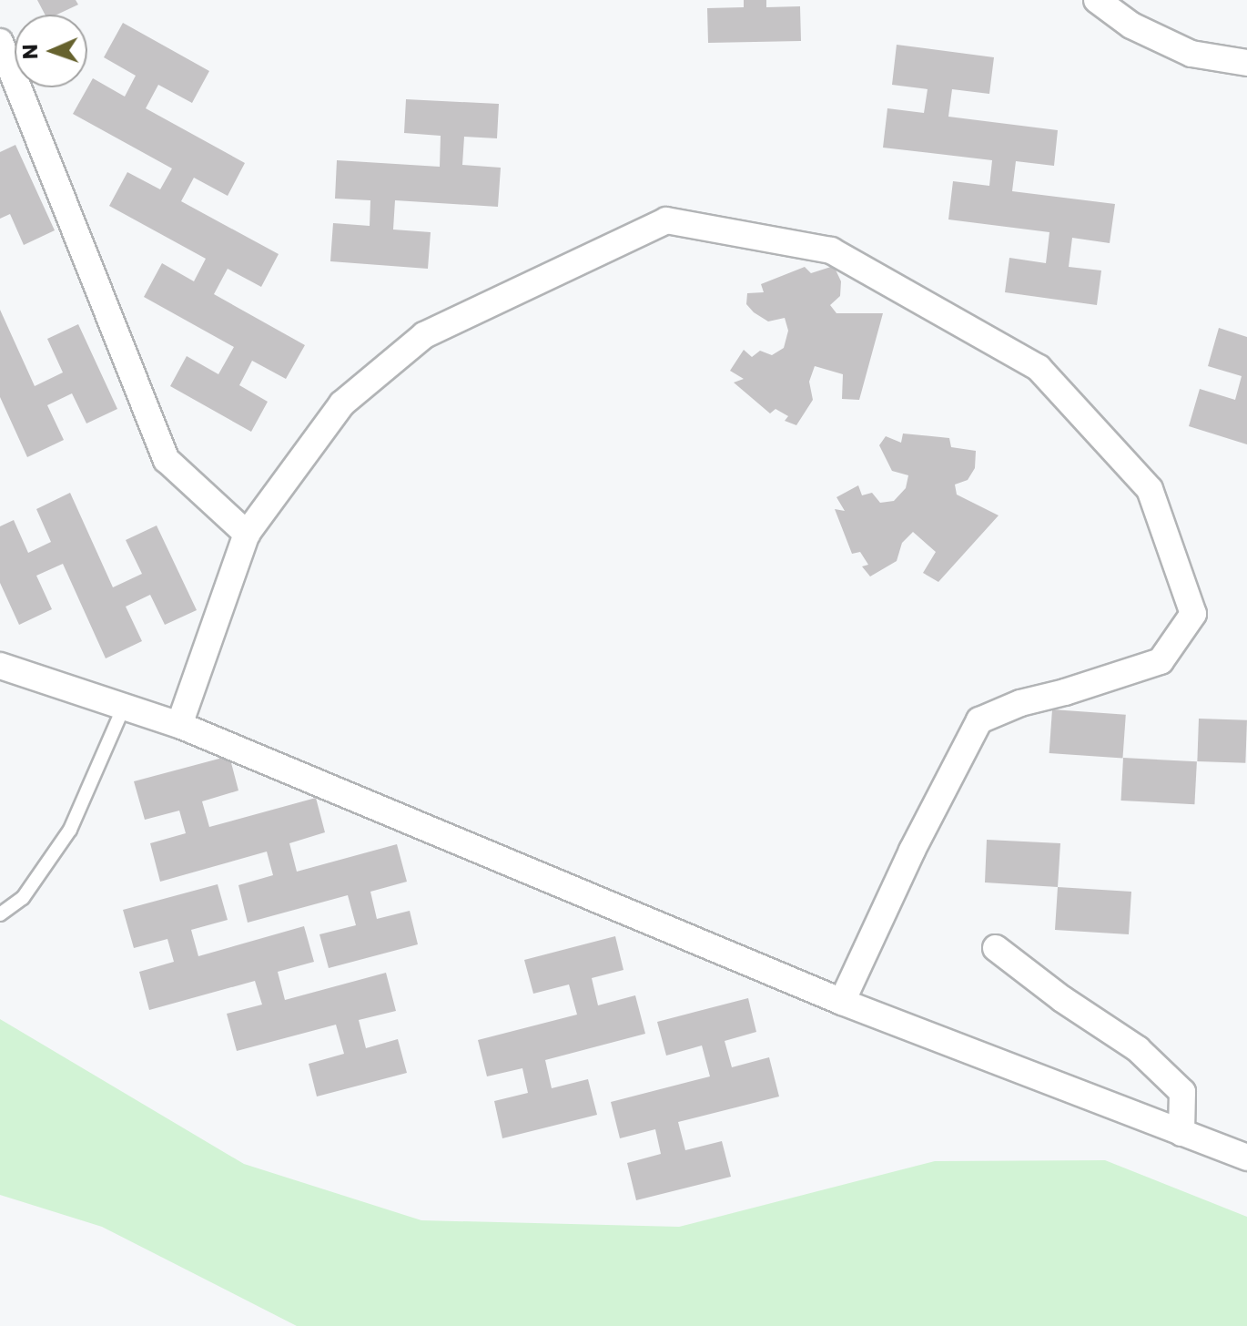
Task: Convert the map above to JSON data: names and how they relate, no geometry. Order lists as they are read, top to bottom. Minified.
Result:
{"north":"left"}
